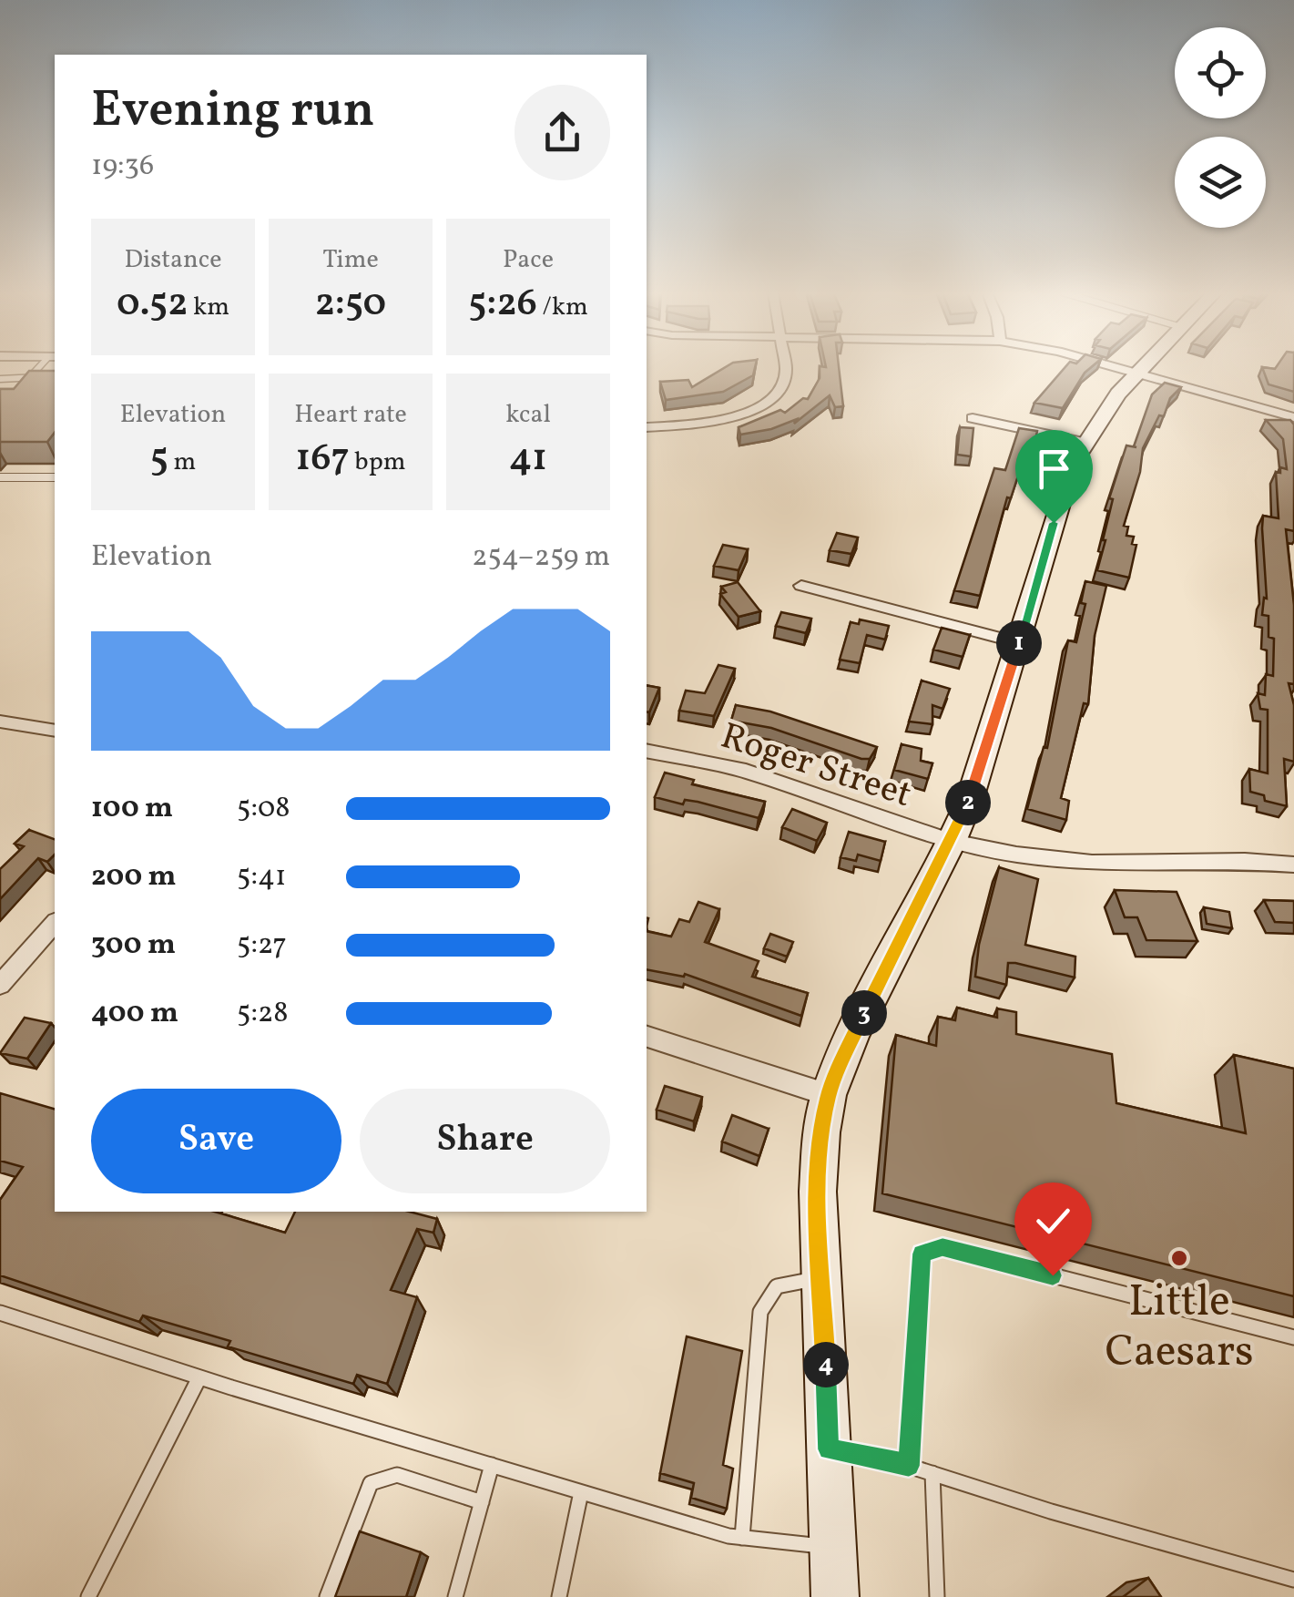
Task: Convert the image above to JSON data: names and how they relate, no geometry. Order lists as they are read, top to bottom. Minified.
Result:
{"streets":{"street":["Roger Street"]},"places":["Little Caesars"],"page":{"heading":["Evening run","19:36"],"stats":[["Distance","0.52 km"],["Time","2:50"],["Pace","5:26 /km"],["Elevation","5 m"],["Heart rate","167 bpm"],["kcal","41"]],"chart":["Elevation","254–259 m"],"pins":["1","2","3","4"],"list":[{"name":"100 m","note":"5:08"},{"name":"200 m","note":"5:41"},{"name":"300 m","note":"5:27"},{"name":"400 m","note":"5:28"}],"buttons":["Save","Share"]}}
